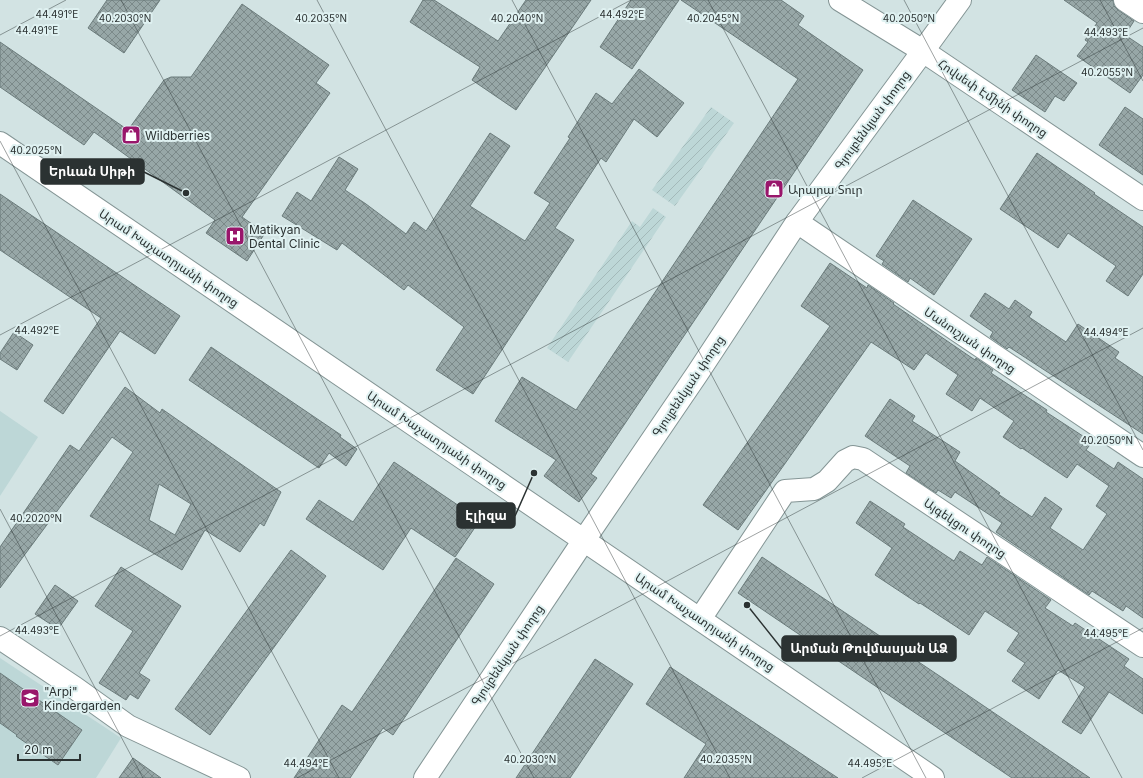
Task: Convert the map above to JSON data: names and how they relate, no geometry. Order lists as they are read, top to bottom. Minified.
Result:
{"streets":{"street":["Հովսեփ Էմինի փողոց","Գյուլբենկյան փողոց","Արամ Խաչատրյանի փողոց","Մանուշյան փողոց","Այգեկցու փողոց"]},"crossings":[["Հովսեփ Էմինի փողոց","Գյուլբենկյան փողոց"],["Գյուլբենկյան փողոց","Արամ Խաչատրյանի փողոց"],["Գյուլբենկյան փողոց","Մանուշյան փողոց"],["Արամ Խաչատրյանի փողոց","Այգեկցու փողոց"]],"places":{"shop":["Wildberries","Արարա Տուր"],"other":["Երևան Սիթի","Էլիզա","Արման Թովմասյան ԱՁ"],"hospital":["Matikyan Dental Clinic"],"school or university":["\"Arpi\" Kindergarden"]},"scale_bar":"20 m","coordinates":["44.491°E","44.492°E","40.2030°N","40.2035°N","40.2040°N","40.2045°N","40.2050°N","44.493°E","40.2055°N","40.2025°N","44.494°E","40.2020°N","44.495°E"]}
